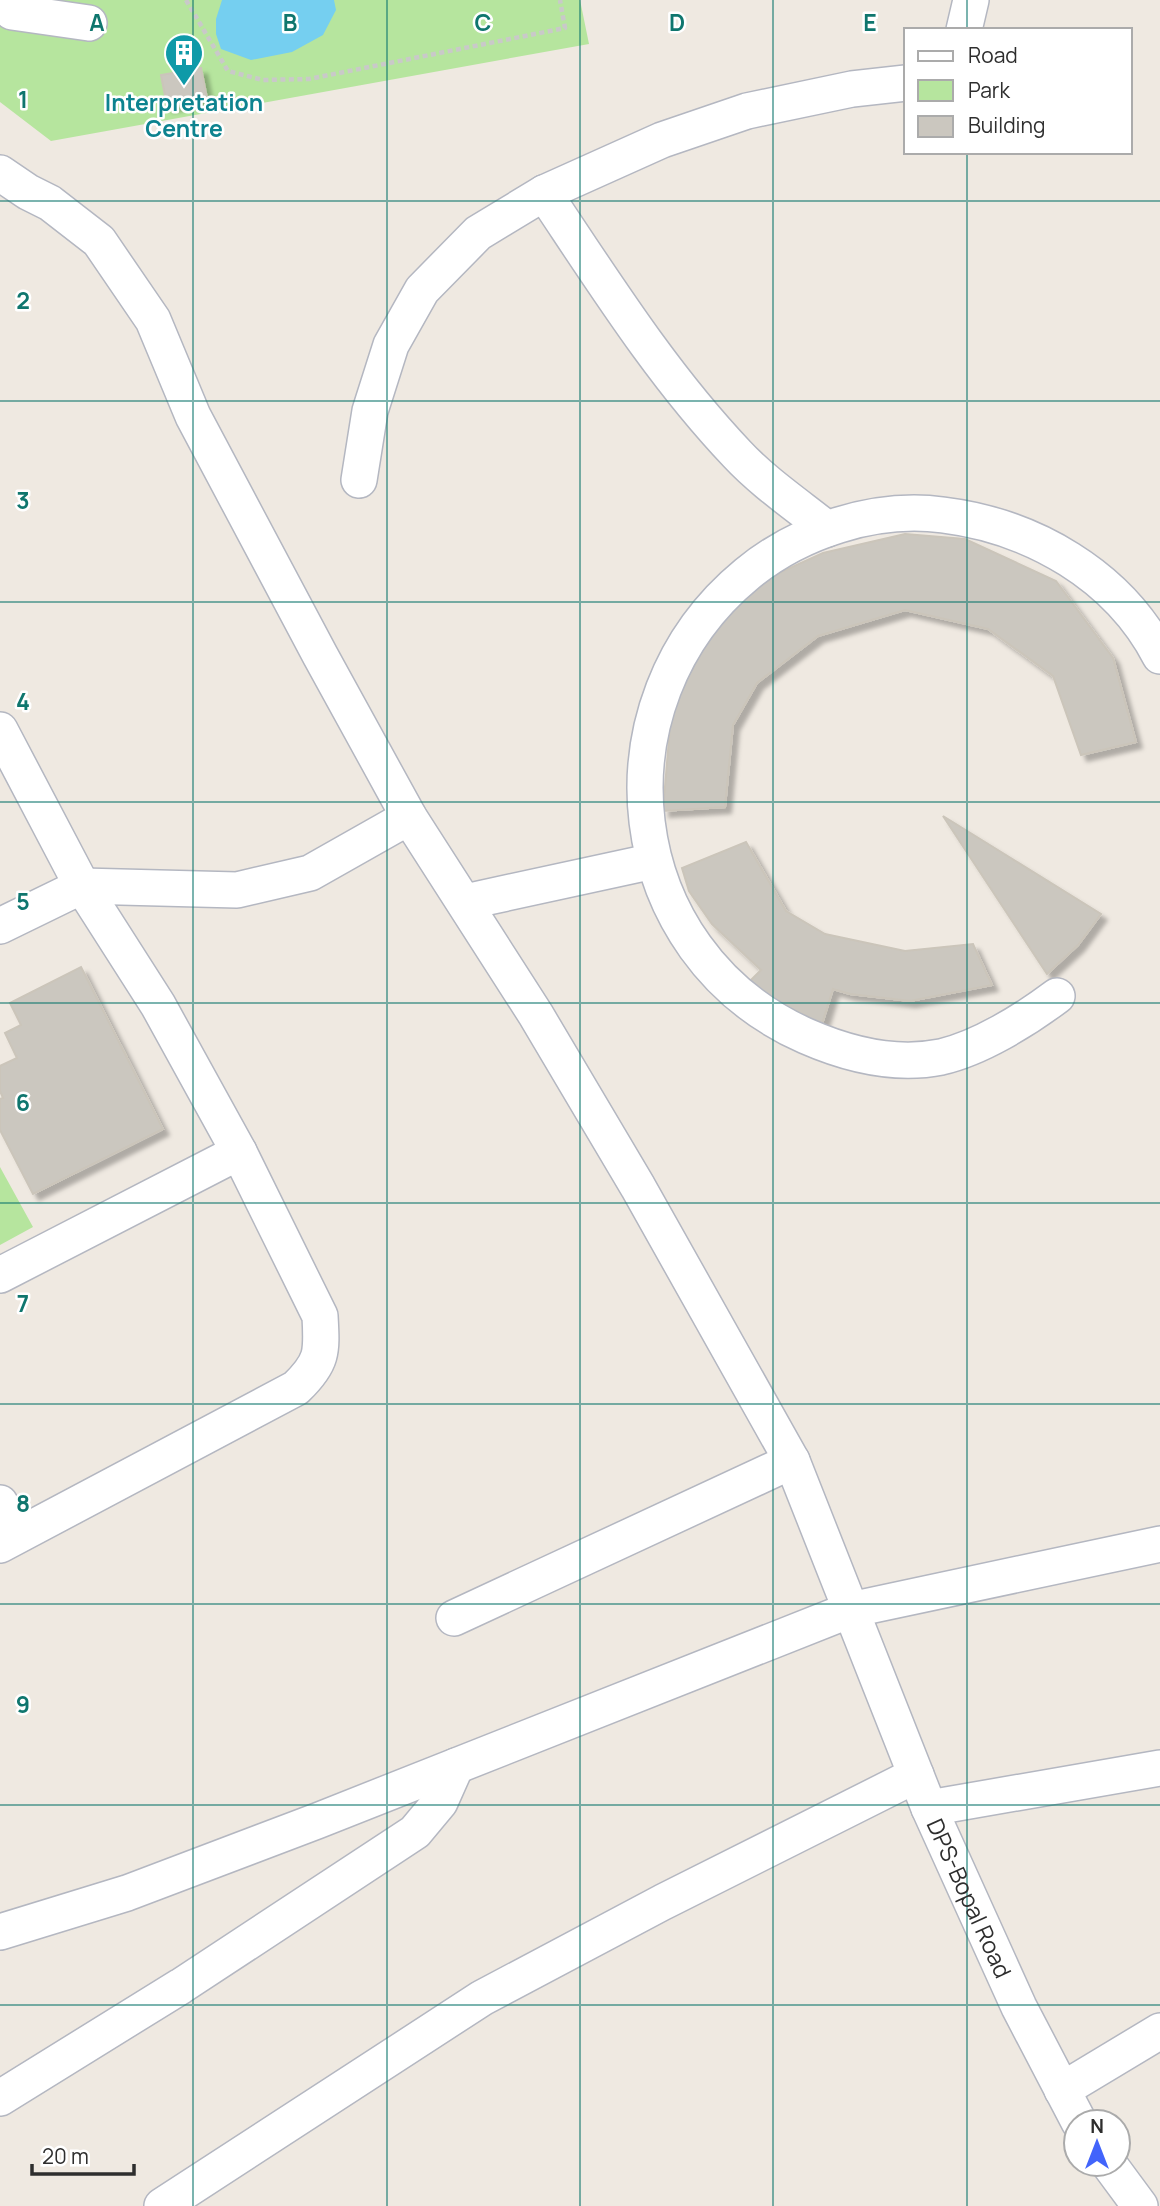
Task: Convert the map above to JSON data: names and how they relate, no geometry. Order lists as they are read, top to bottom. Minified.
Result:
{"streets":{"street":["DPS-Bopal Road"]},"places":{"building":["Interpretation Centre"]},"legend":["Road","Park","Building"],"scale_bar":"20 m","north":"top","grid":{"columns":["A","B","C","D","E"],"rows":["1","2","3","4","5","6","7","8","9"]}}
